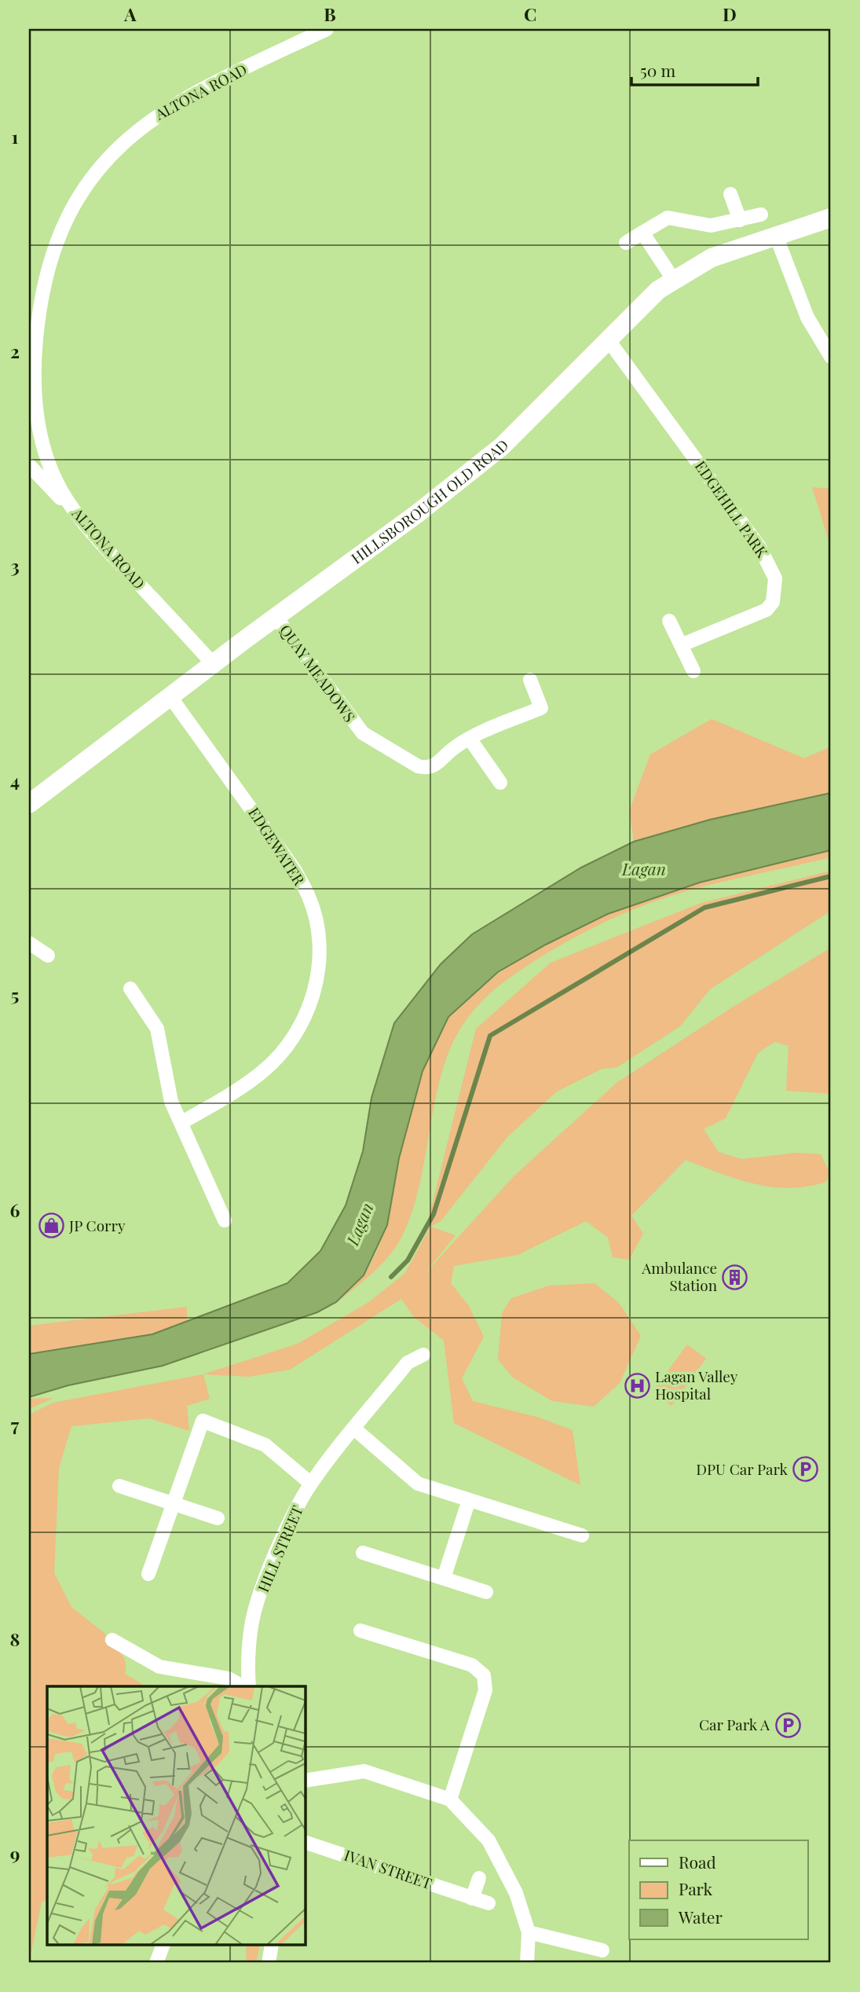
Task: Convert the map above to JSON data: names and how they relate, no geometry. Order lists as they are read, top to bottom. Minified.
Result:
{"streets":{"street":["ALTONA ROAD","HILLSBOROUGH OLD ROAD","EDGEHILL PARK","QUAY MEADOWS","EDGEWATER","HILL STREET","IVAN STREET"]},"crossings":[["ALTONA ROAD","HILLSBOROUGH OLD ROAD"],["HILLSBOROUGH OLD ROAD","EDGEHILL PARK"],["HILLSBOROUGH OLD ROAD","QUAY MEADOWS"],["HILLSBOROUGH OLD ROAD","EDGEWATER"]],"water":["Lagan"],"places":{"shop":["JP Corry"],"building":["Ambulance Station"],"hospital":["Lagan Valley Hospital"],"parking":["DPU Car Park","Car Park A"]},"legend":["Road","Park","Water"],"scale_bar":"50 m","grid":{"columns":["A","B","C","D"],"rows":["1","2","3","4","5","6","7","8","9"]}}
